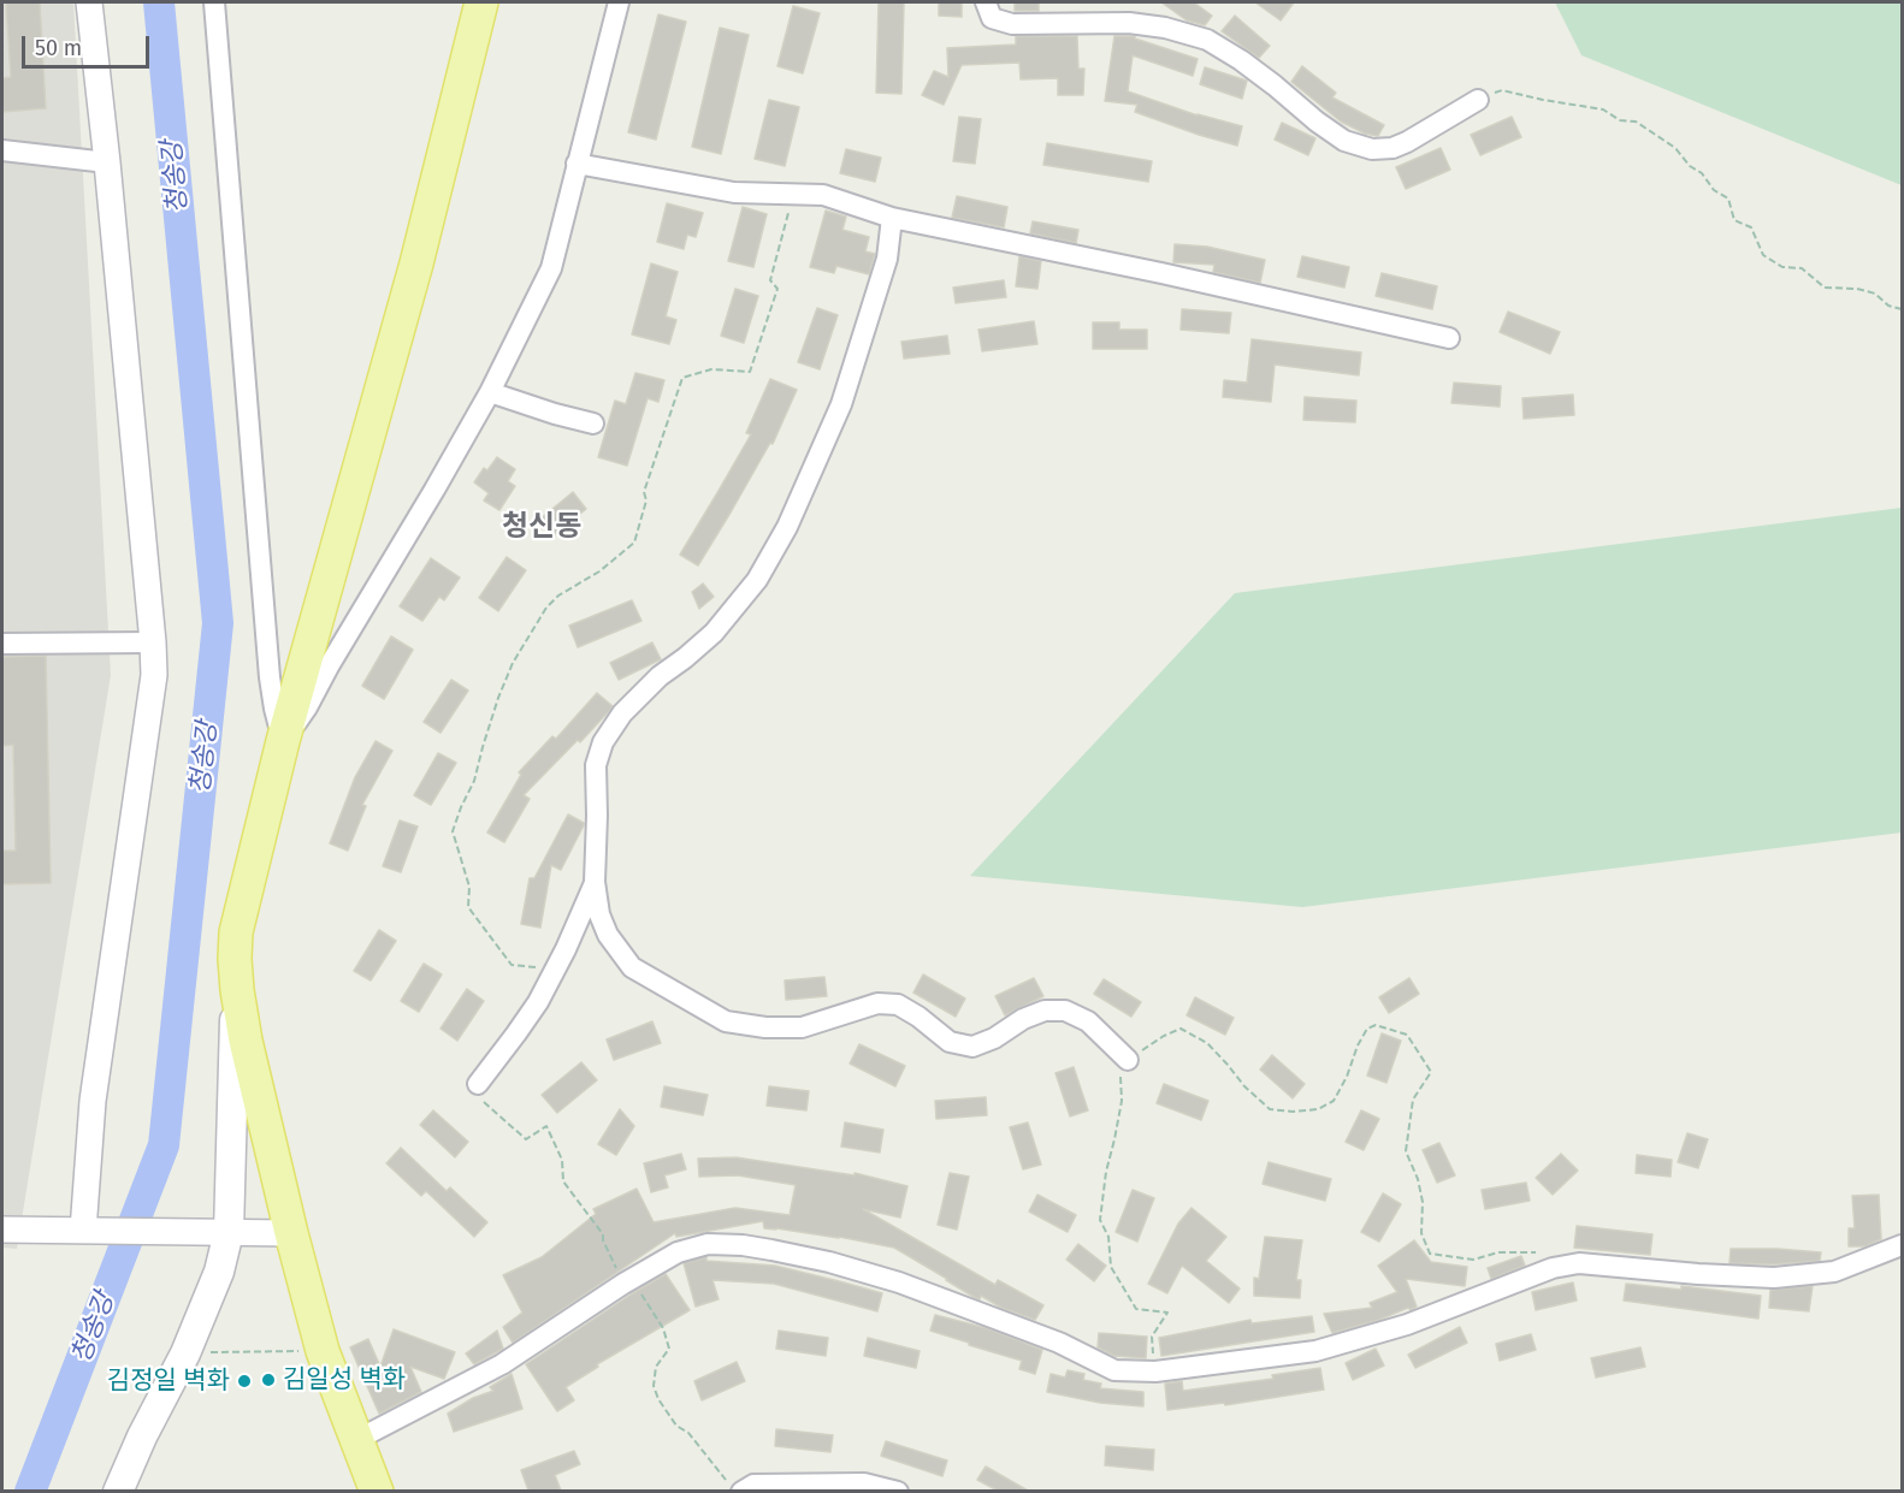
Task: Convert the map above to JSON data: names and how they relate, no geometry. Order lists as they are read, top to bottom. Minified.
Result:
{"districts":["청신동"],"water":["청송강"],"places":["김일성 벽화","김정일 벽화"],"scale_bar":"50 m"}
